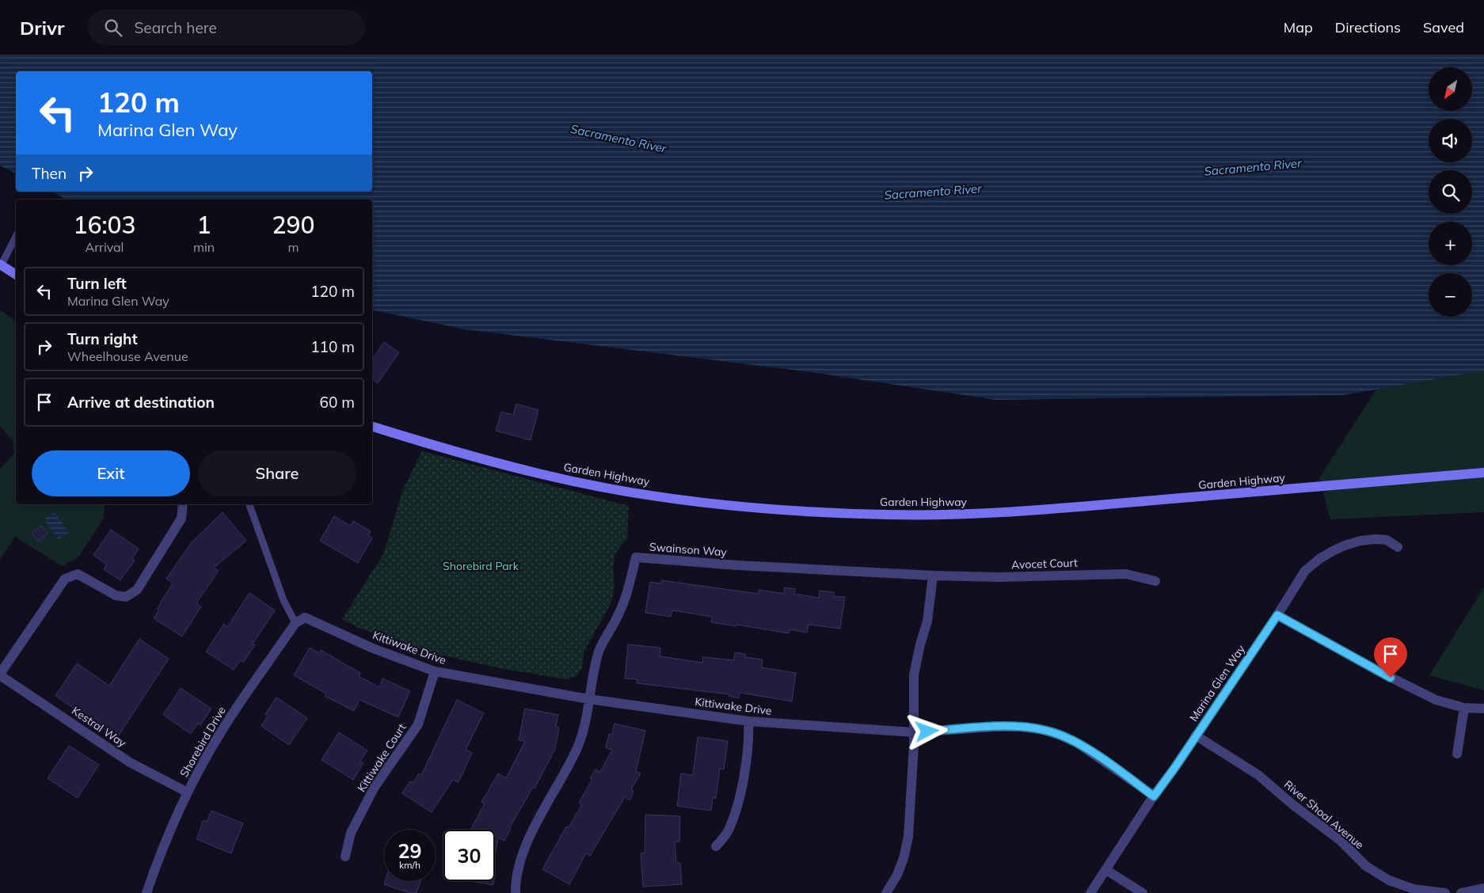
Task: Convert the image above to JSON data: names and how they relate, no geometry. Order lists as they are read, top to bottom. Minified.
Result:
{"streets":{"main road":["Garden Highway"],"street":["Swainson Way","Avocet Court","Kittiwake Drive","Marina Glen Way","Kestral Way","Shorebird Drive","Kittiwake Court","River Shoal Avenue"]},"crossings":[["Swainson Way","Avocet Court"],["Swainson Way","Kittiwake Drive"],["Kittiwake Drive","Marina Glen Way"],["Kittiwake Drive","Shorebird Drive"],["Kittiwake Drive","Kittiwake Court"],["Marina Glen Way","River Shoal Avenue"],["Kestral Way","Shorebird Drive"]],"water":["Sacramento River"],"parks":["Shorebird Park"],"north":"bottom left","page":{"header":"Drivr","search":"Search here","nav":["Map","Directions","Saved"],"map_buttons":["+","−"],"turn":["120 m","Marina Glen Way"],"then":"Then","eta":["16:03","Arrival","1","min","290","m"],"list":[{"name":"Turn left","note":"Marina Glen Way","value":"120 m"},{"name":"Turn right","note":"Wheelhouse Avenue","value":"110 m"},{"name":"Arrive at destination","value":"60 m"}],"buttons":["Exit","Share"],"speed":"29 km/h","limit":"30"}}
